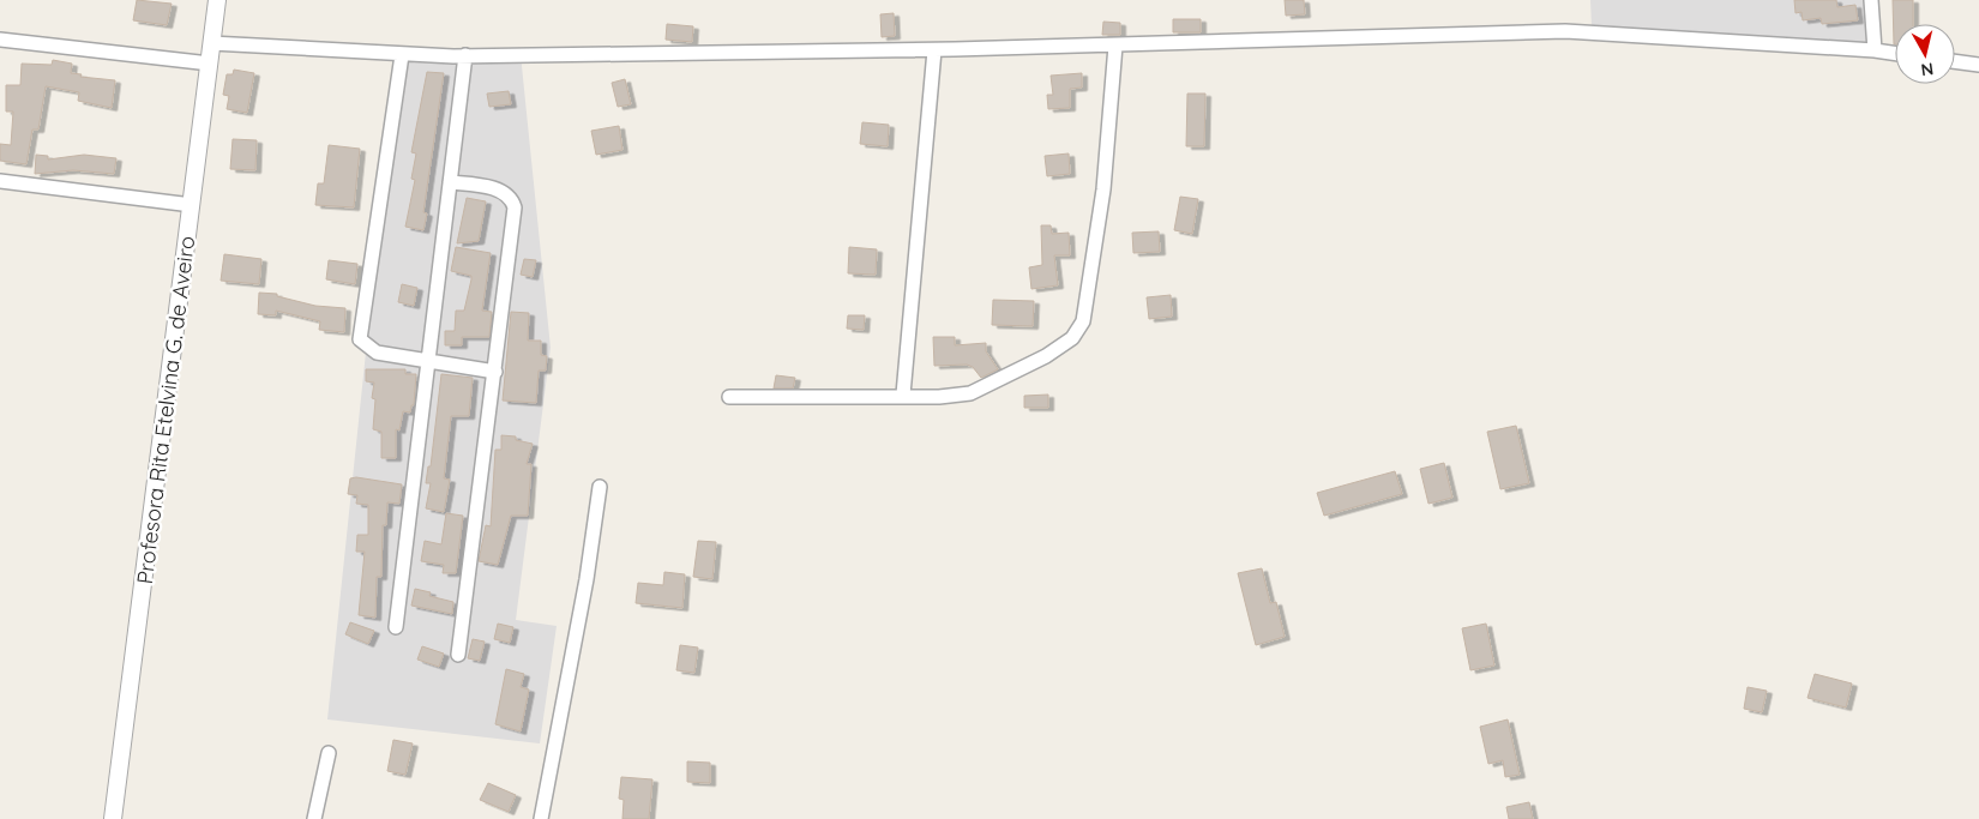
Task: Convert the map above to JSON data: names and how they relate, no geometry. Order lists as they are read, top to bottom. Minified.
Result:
{"streets":{"street":["Profesora Rita Etelvina G. de Aveiro"]},"north":"bottom"}
